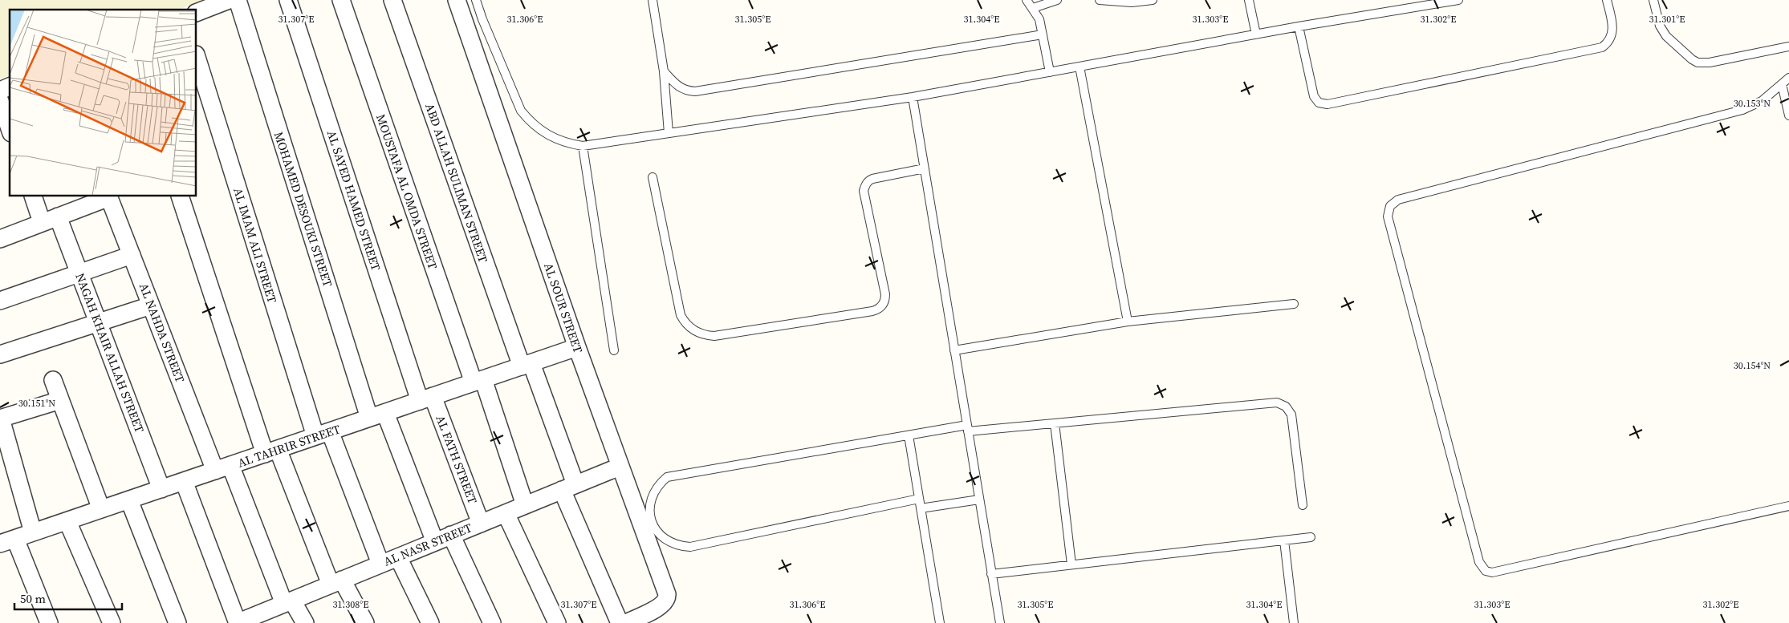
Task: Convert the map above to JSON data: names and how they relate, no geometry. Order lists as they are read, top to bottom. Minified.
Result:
{"streets":{"street":["ABD ALLAH SULIMAN STREET","MOUSTAFA AL OMDA STREET","AL SAYED HAMED STREET","MOHAMED DESOUKI STREET","AL IMAM ALI STREET","AL SOUR STREET","AL NAHDA STREET","NAGAH KHAIR ALLAH STREET","AL TAHRIR STREET","AL FATH STREET","AL NASR STREET"]},"crossings":[["ABD ALLAH SULIMAN STREET","AL TAHRIR STREET"],["ABD ALLAH SULIMAN STREET","AL NASR STREET"],["MOUSTAFA AL OMDA STREET","AL TAHRIR STREET"],["MOUSTAFA AL OMDA STREET","AL NASR STREET"],["AL SAYED HAMED STREET","AL TAHRIR STREET"],["AL SAYED HAMED STREET","AL FATH STREET"],["MOHAMED DESOUKI STREET","AL TAHRIR STREET"],["MOHAMED DESOUKI STREET","AL NASR STREET"],["AL IMAM ALI STREET","AL TAHRIR STREET"],["AL IMAM ALI STREET","AL NASR STREET"],["AL SOUR STREET","AL TAHRIR STREET"],["AL SOUR STREET","AL NASR STREET"],["AL NAHDA STREET","AL TAHRIR STREET"],["AL NAHDA STREET","AL NASR STREET"],["NAGAH KHAIR ALLAH STREET","AL TAHRIR STREET"],["AL TAHRIR STREET","AL FATH STREET"],["AL FATH STREET","AL NASR STREET"]],"scale_bar":"50 m","coordinates":["31.307°E","31.306°E","31.305°E","31.304°E","31.303°E","31.302°E","31.301°E","30.153°N","30.154°N","30.151°N","31.308°E"]}
